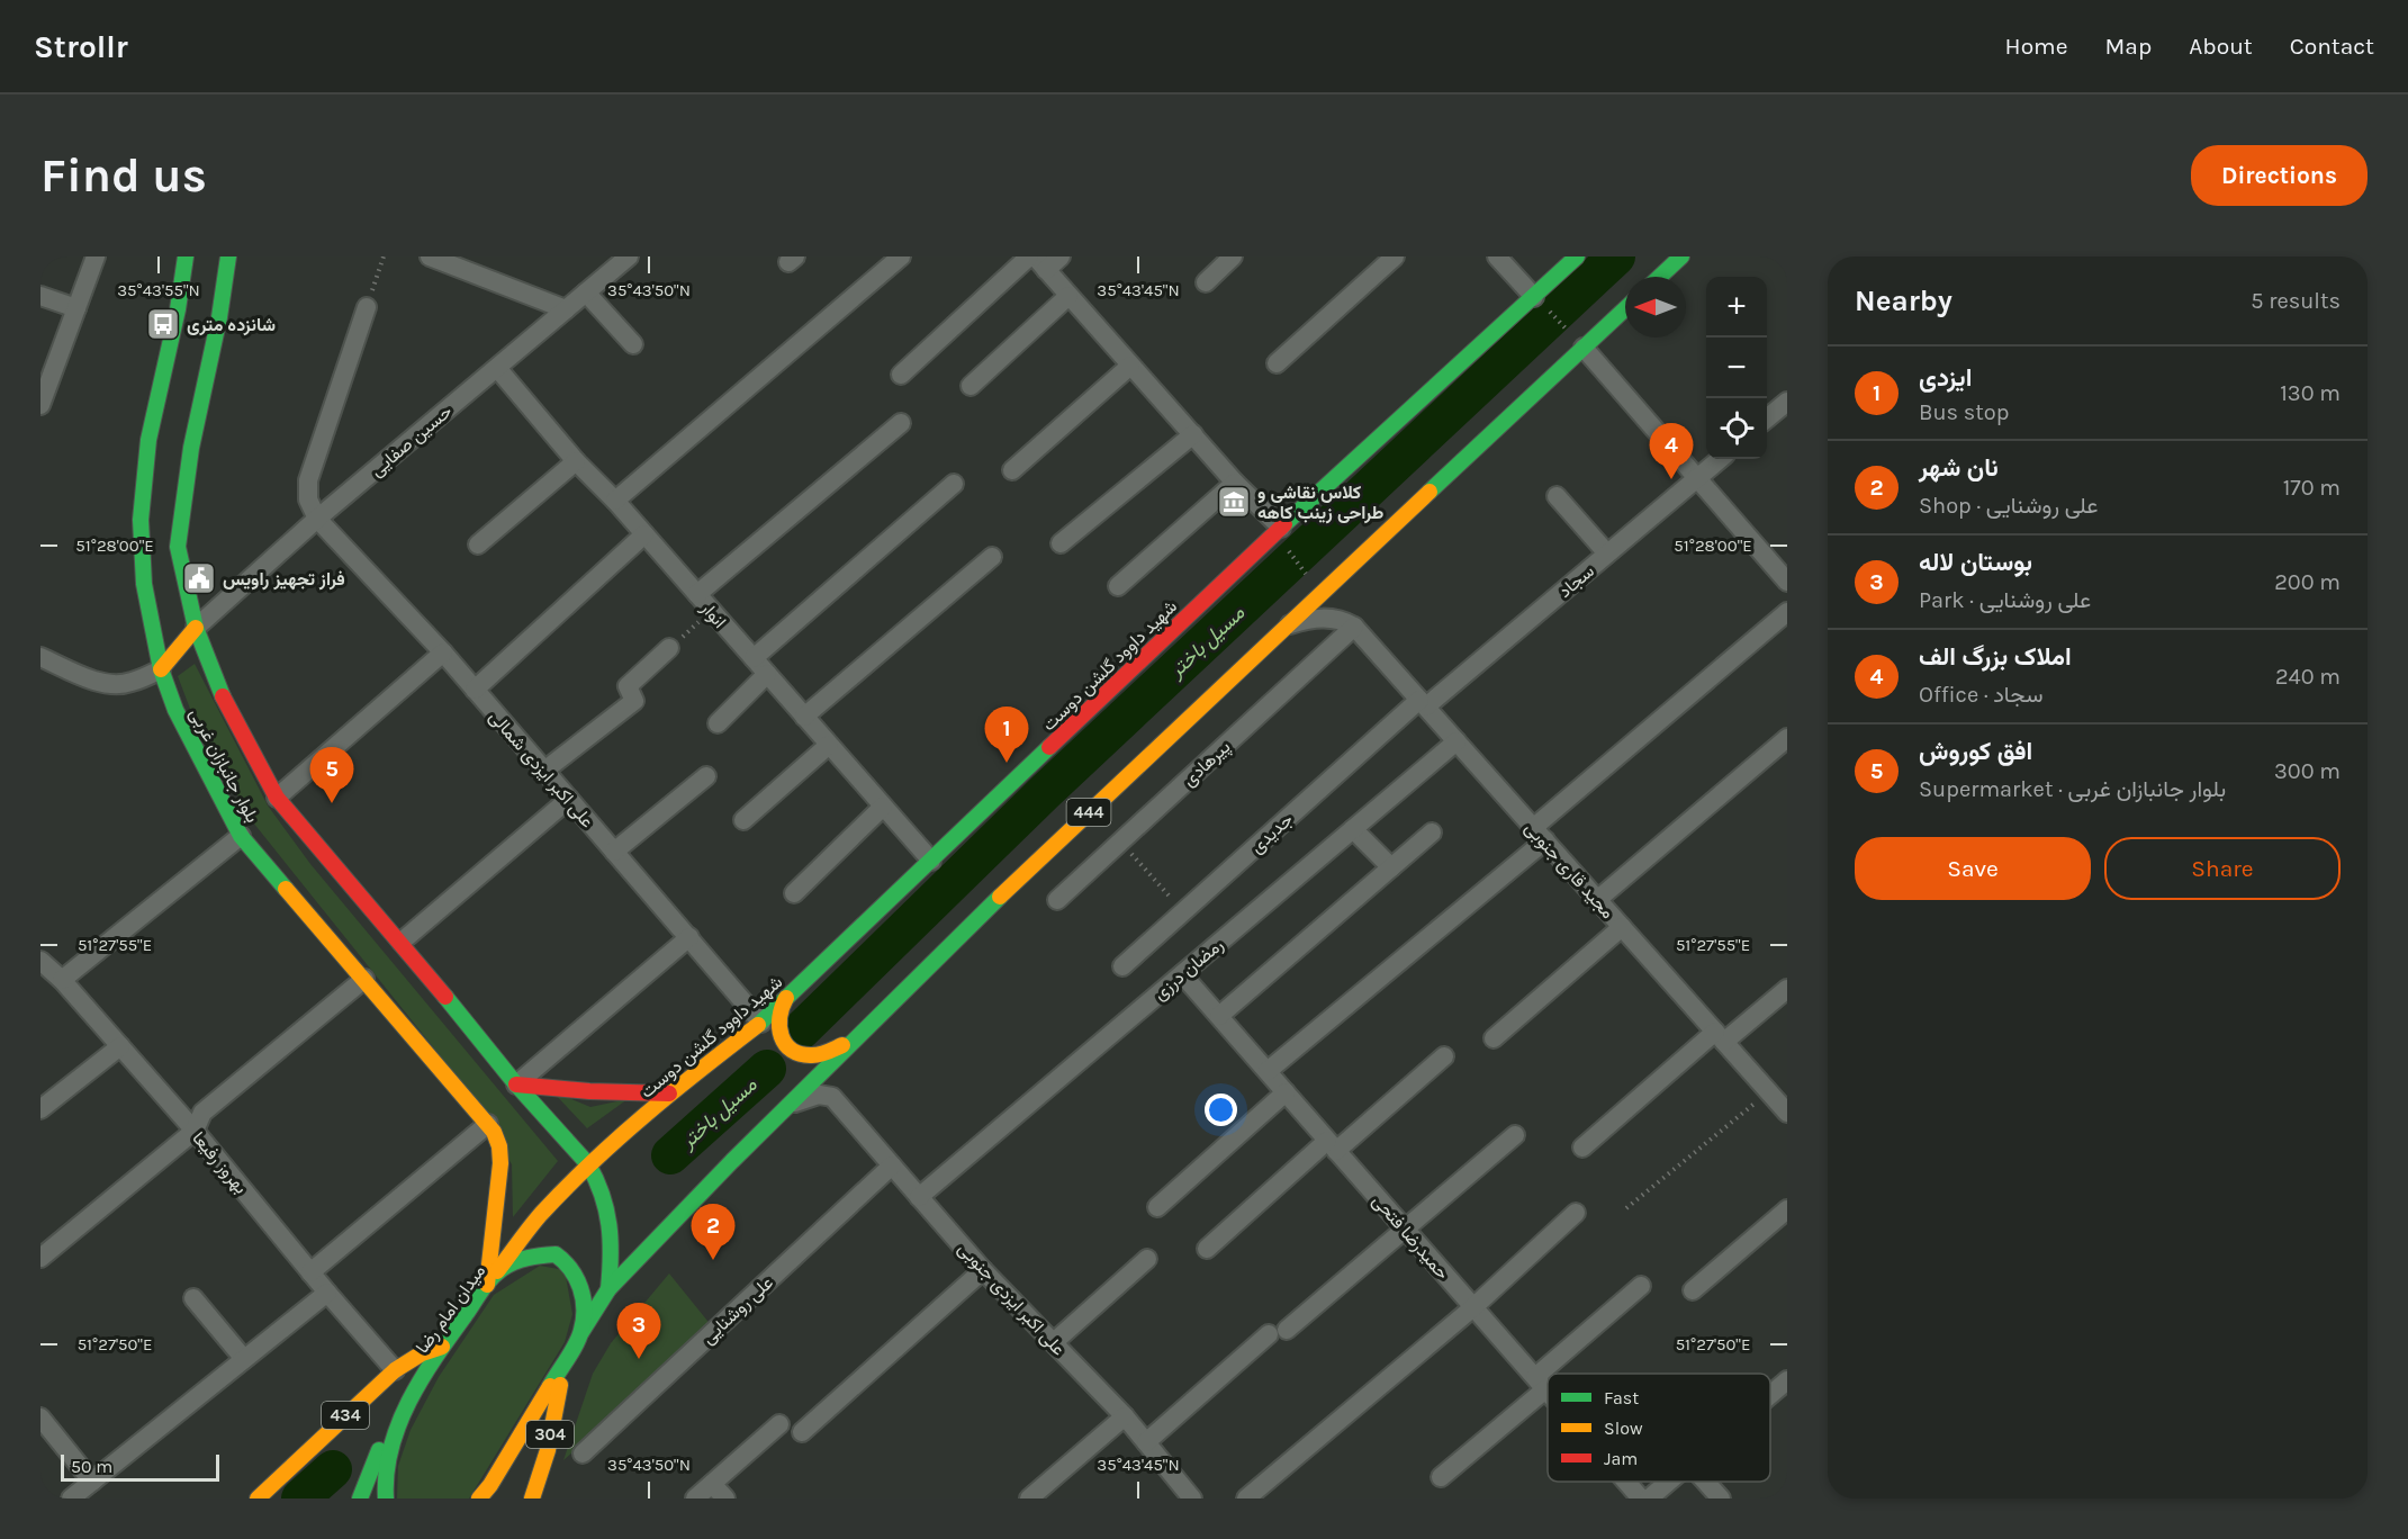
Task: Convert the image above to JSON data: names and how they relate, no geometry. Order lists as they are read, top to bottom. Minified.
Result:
{"streets":{"main road":["شهید داوود گلشن دوست","بلوار جانبازان غربی","444","میدان امام رضا","434","304"],"street":["حسین صفایی","سجاد","انوار","پیرهادی","علی اکبر ایزدی شمالی","جدیدی","مجید قاری جنوبی","رمضان درزی","بهروز رفیعا","حمیدرضا فتحی","علی اکبر ایزدی جنوبی","علی روشنایی"]},"crossings":[["حسین صفایی","انوار"],["حسین صفایی","بلوار جانبازان غربی"],["حسین صفایی","علی اکبر ایزدی شمالی"],["سجاد","جدیدی"],["سجاد","مجید قاری جنوبی"],["انوار","شهید داوود گلشن دوست"],["شهید داوود گلشن دوست","بلوار جانبازان غربی"],["شهید داوود گلشن دوست","علی اکبر ایزدی شمالی"],["شهید داوود گلشن دوست","میدان امام رضا"],["پیرهادی","مجید قاری جنوبی"],["بلوار جانبازان غربی","444"],["بلوار جانبازان غربی","میدان امام رضا"],["444","علی اکبر ایزدی جنوبی"],["444","میدان امام رضا"],["جدیدی","مجید قاری جنوبی"],["مجید قاری جنوبی","رمضان درزی"],["رمضان درزی","حمیدرضا فتحی"],["رمضان درزی","علی اکبر ایزدی جنوبی"],["بهروز رفیعا","434"],["علی اکبر ایزدی جنوبی","علی روشنایی"],["میدان امام رضا","434"],["میدان امام رضا","304"]],"water":["مسیل باختر"],"places":{"bus stop":["شانزده متری"],"museum":["کلاس نقاشی و طراحی زینب کاهه"],"public building":["فراز تجهیز راویس"]},"legend":["Fast","Slow","Jam"],"scale_bar":"50 m","north":"left","page":{"header":"Strollr","nav":["Home","Map","About","Contact"],"buttons":["Directions",["Save","Share"]],"title":"Find us","heading":["Nearby","5 results"],"map_buttons":["+","−"],"list":[{"mark":"1","name":"ایزدی","note":"Bus stop","value":"130 m"},{"mark":"2","name":"نان شهر","note":"Shop · علی روشنایی","value":"170 m"},{"mark":"3","name":"بوستان لاله","note":"Park · علی روشنایی","value":"200 m"},{"mark":"4","name":"املاک بزرگ الف","note":"Office · سجاد","value":"240 m"},{"mark":"5","name":"افق کوروش","note":"Supermarket · بلوار جانبازان غربی","value":"300 m"}],"pins":["4","1","5","2","3"],"scale":"50 m"},"coordinates":["35°43'55\"N","35°43'50\"N","35°43'45\"N","51°28'00\"E","51°27'55\"E","51°27'50\"E"]}
